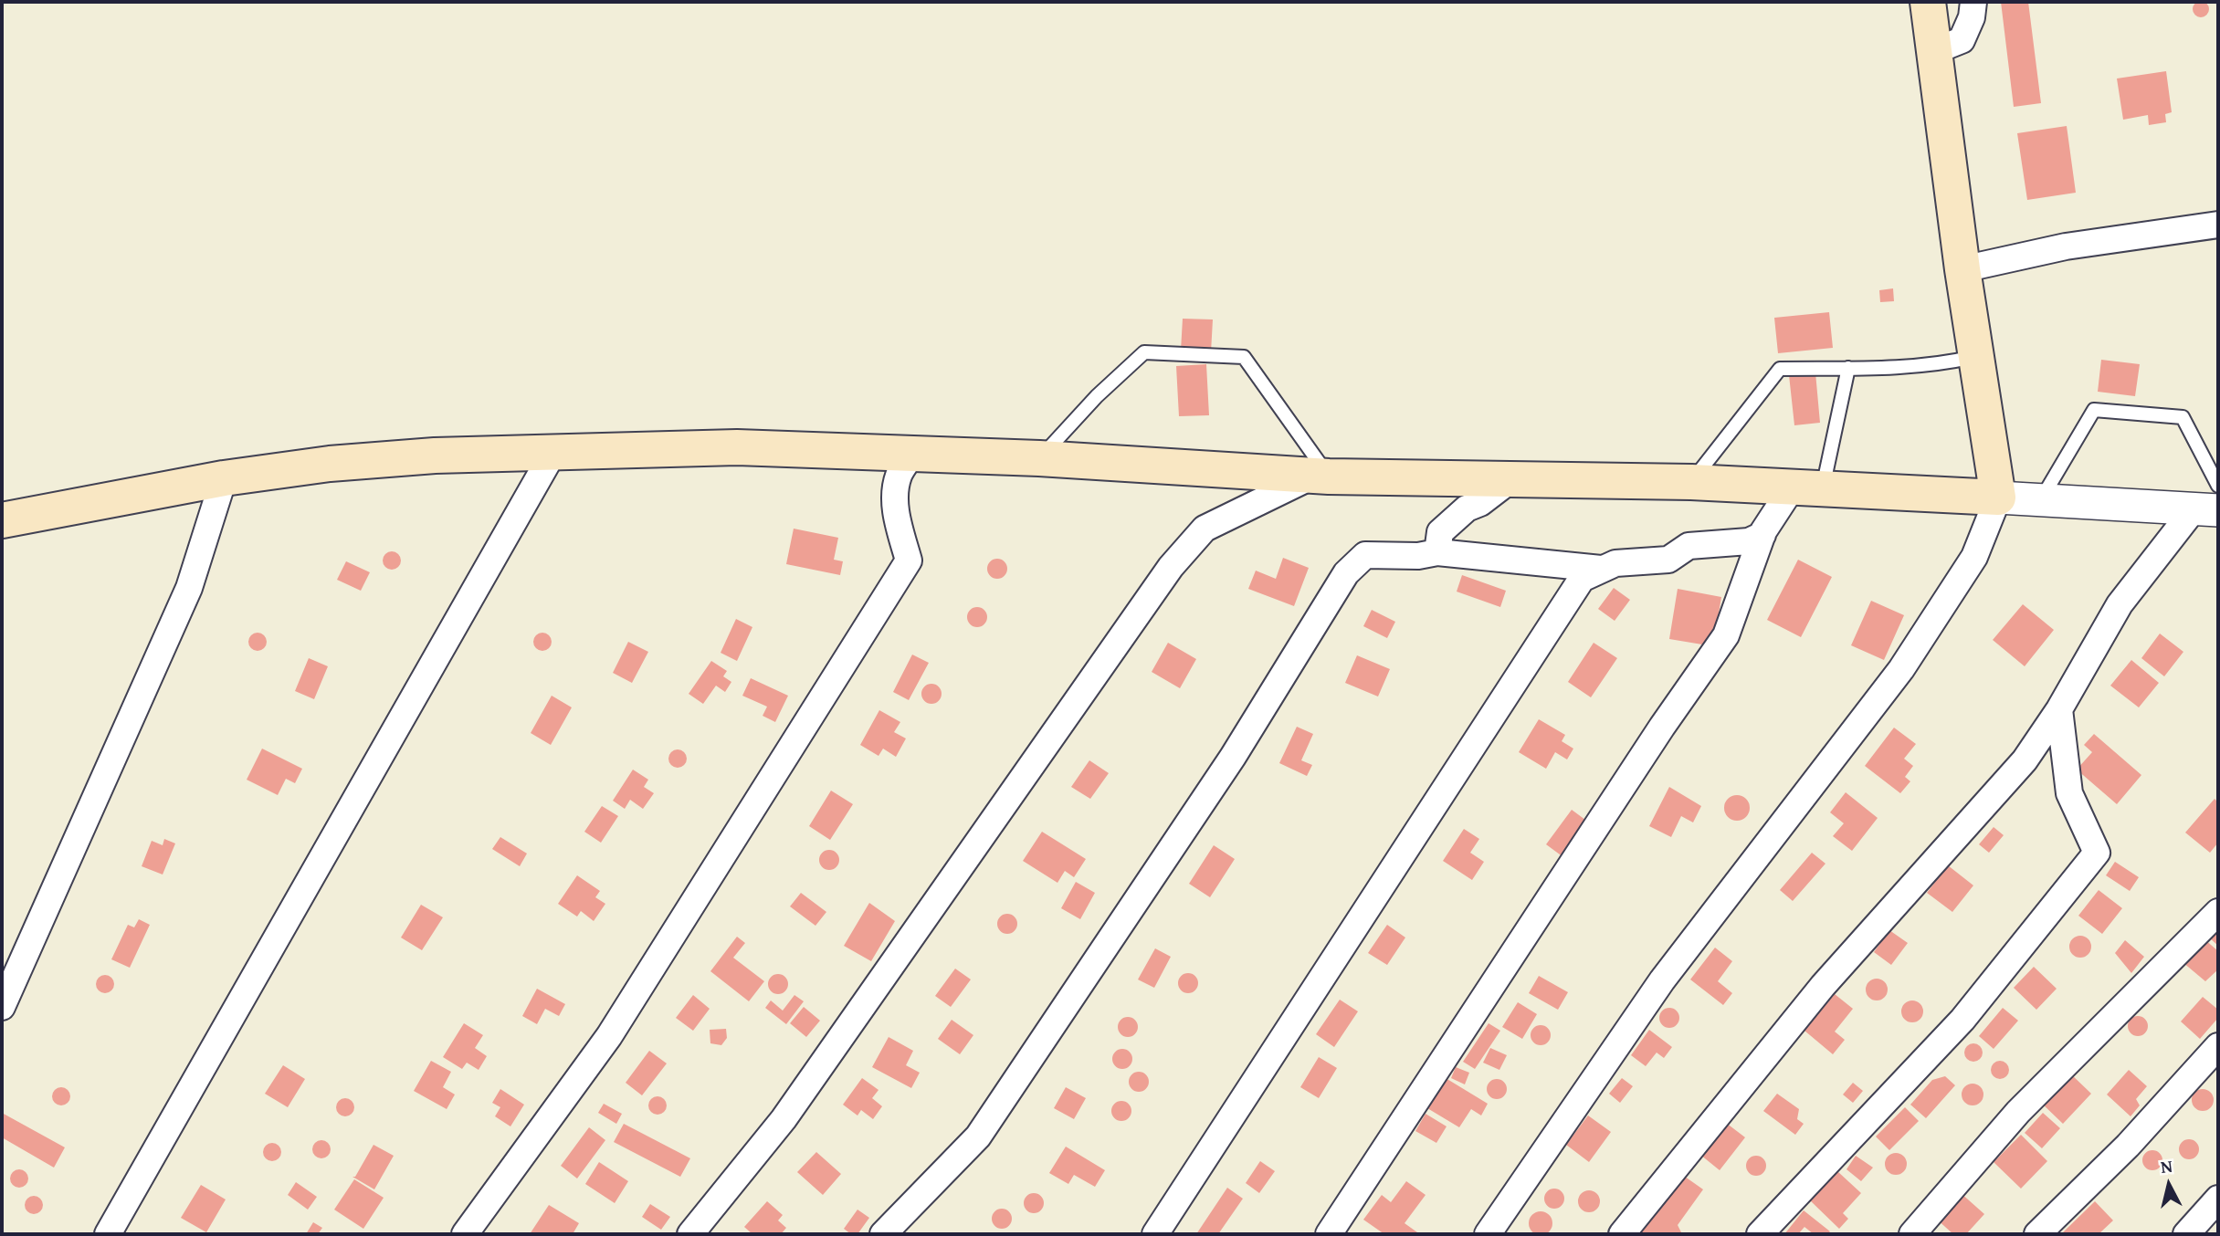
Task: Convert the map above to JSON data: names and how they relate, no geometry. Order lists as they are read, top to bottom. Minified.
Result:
{"north":"top"}
